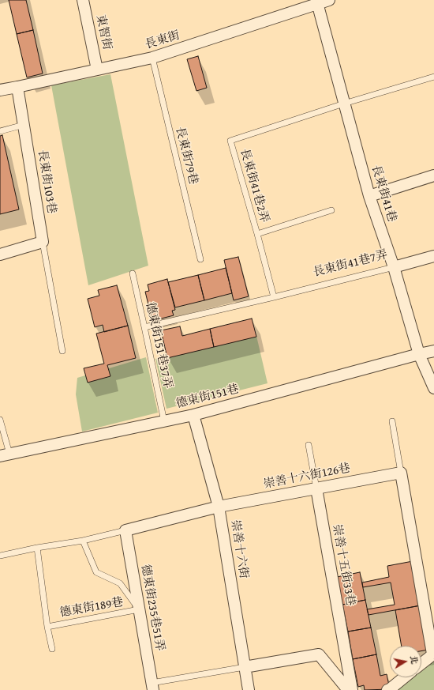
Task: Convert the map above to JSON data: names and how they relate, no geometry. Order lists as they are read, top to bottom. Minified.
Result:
{"streets":{"street":["東智街","長東街","長東街103巷","長東街41巷","長東街41巷7弄","德東街151巷","崇善十六街126巷","崇善十六街","崇善十五街33巷","德東街235巷51弄"],"lane":["長東街79巷","長東街41巷2弄","德東街151巷37弄","德東街189巷"]},"crossings":[["東智街","長東街"],["長東街","長東街79巷"],["長東街","長東街103巷"],["長東街","長東街41巷"],["長東街41巷2弄","長東街41巷"],["長東街41巷2弄","長東街41巷7弄"],["長東街41巷","長東街41巷7弄"],["長東街41巷","德東街151巷"],["長東街41巷7弄","德東街151巷37弄"],["德東街151巷37弄","德東街151巷"],["德東街151巷","崇善十六街"],["崇善十六街126巷","崇善十六街"],["崇善十六街126巷","崇善十五街33巷"],["崇善十六街126巷","德東街235巷51弄"],["德東街189巷","德東街235巷51弄"]],"north":"right"}
